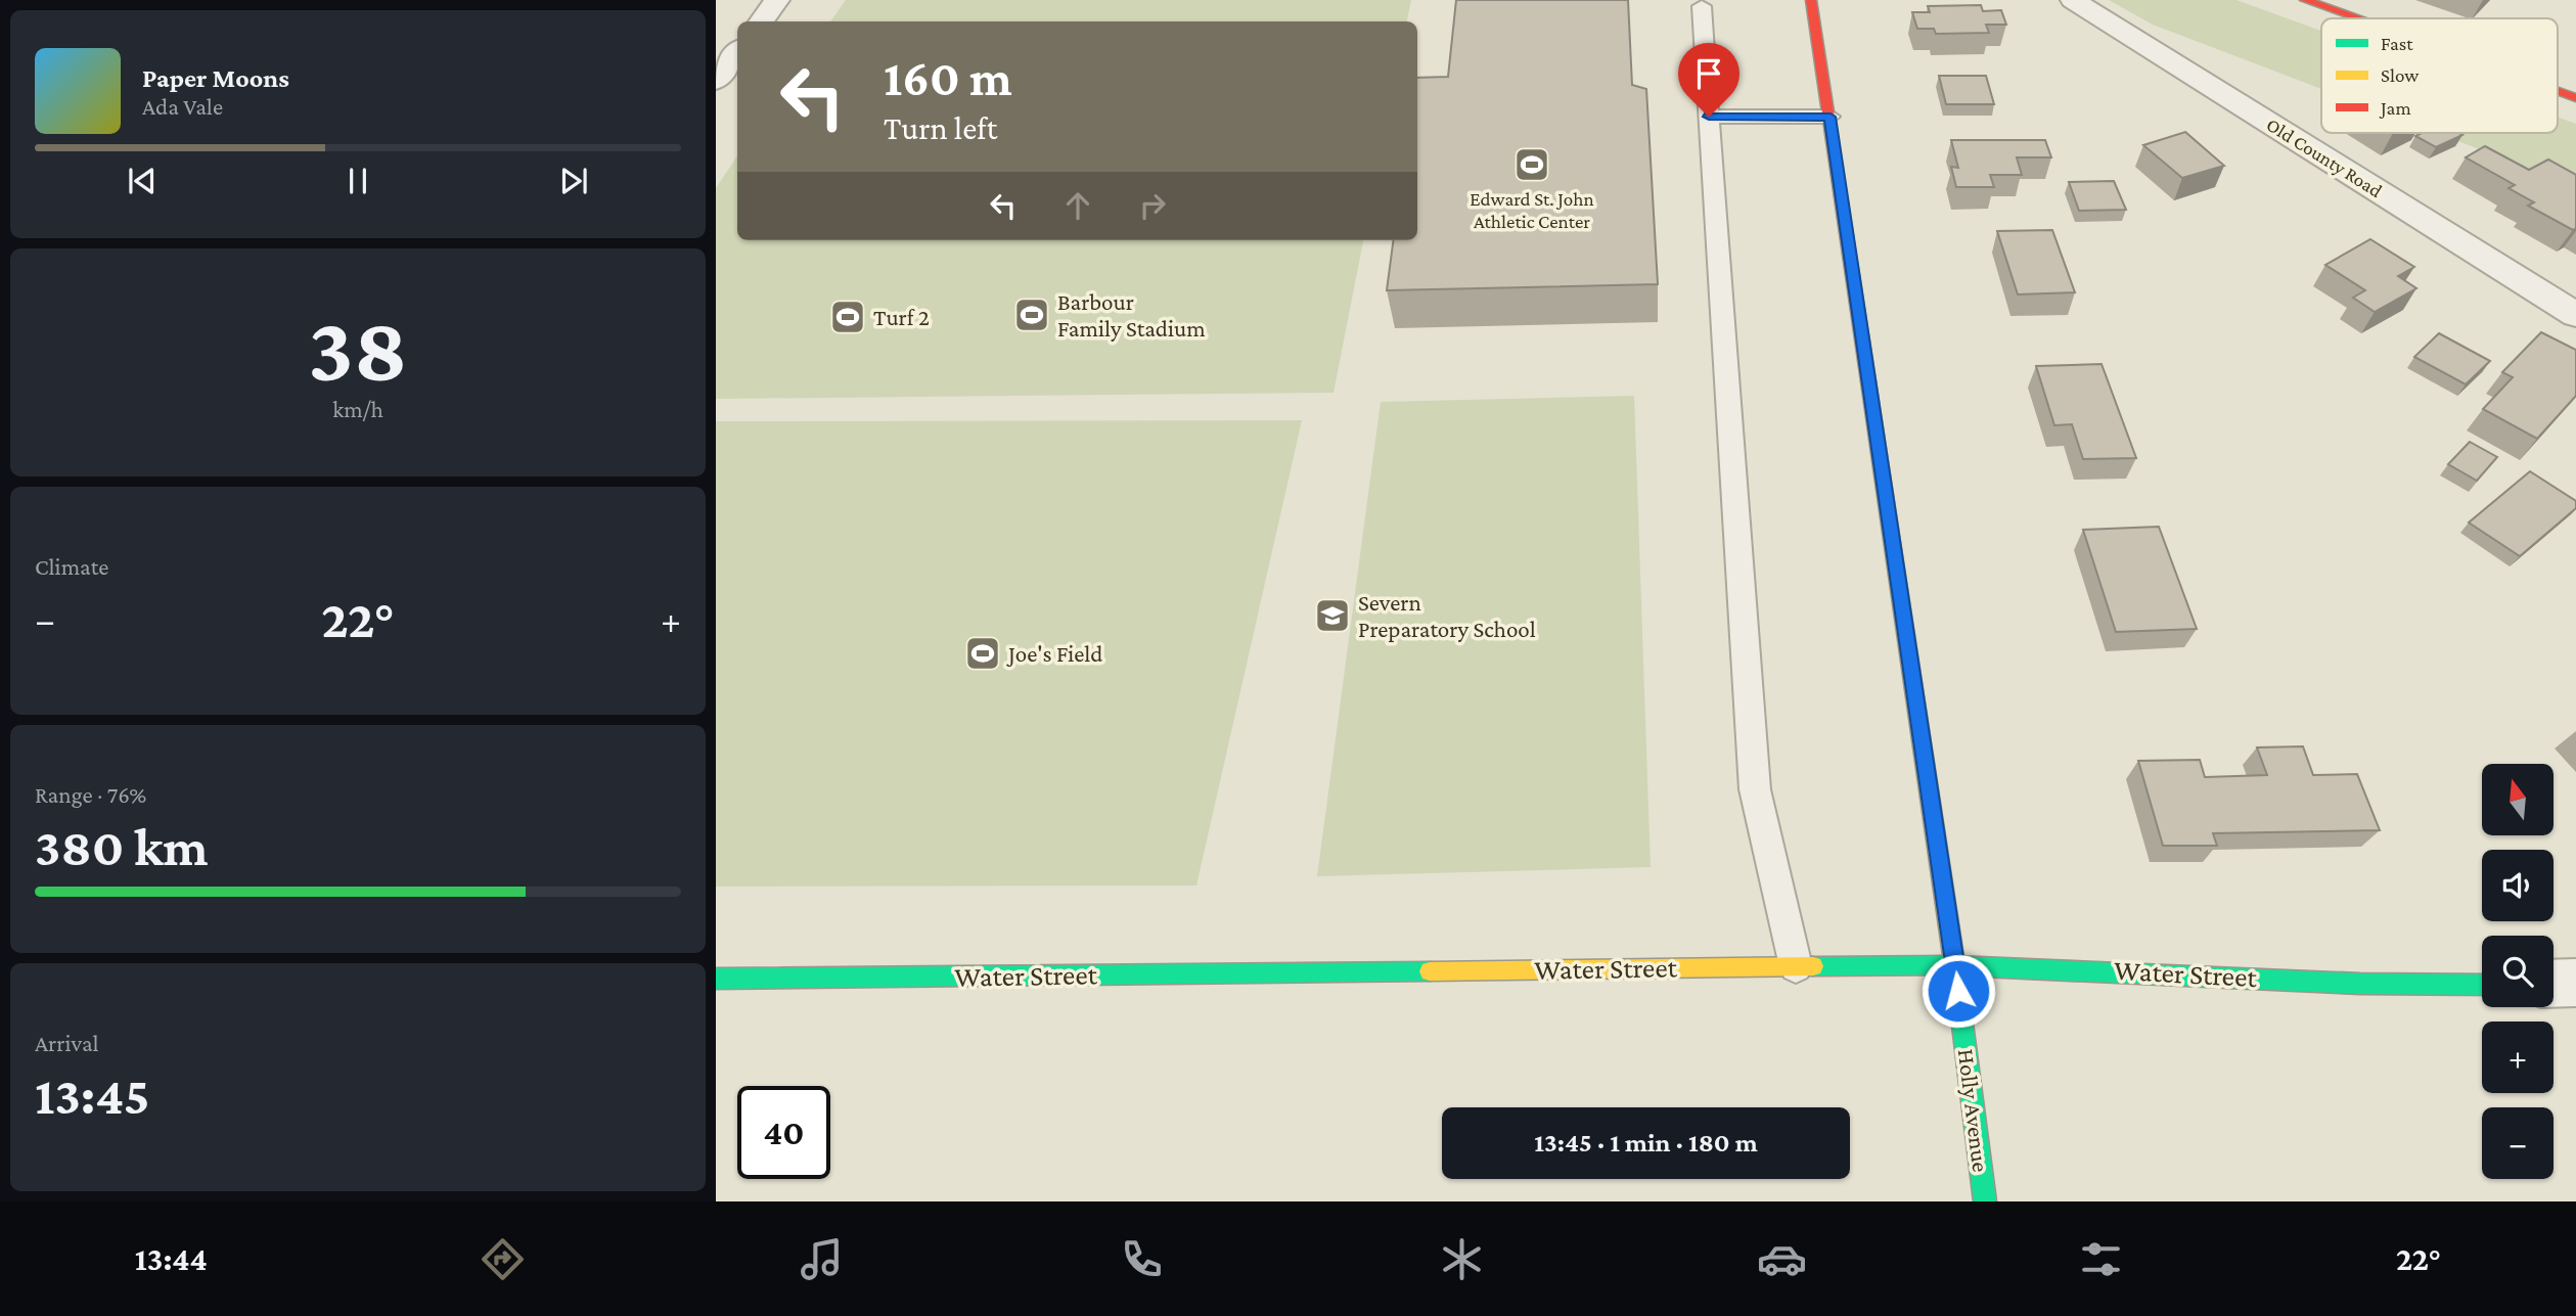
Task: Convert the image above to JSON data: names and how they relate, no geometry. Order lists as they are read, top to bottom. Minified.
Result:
{"streets":{"street":["Old County Road","Water Street","Holly Avenue"]},"crossings":[["Water Street","Holly Avenue"]],"places":{"sports":["Edward St. John Athletic Center","Barbour Family Stadium","Turf 2","Joe's Field"],"school or university":["Severn Preparatory School"]},"legend":["Fast","Slow","Jam"],"north":"top","page":{"turn":["160 m","Turn left"],"song":["Paper Moons","Ada Vale"],"tile":[["38","km/h"],"Climate",["Range · 76%","380 km"],["Arrival","13:45"]],"heat":["−","22°","+"],"map_buttons":["+","−"],"limit":"40","trip":"13:45 · 1 min · 180 m","tabs":["13:44","22°"]}}
